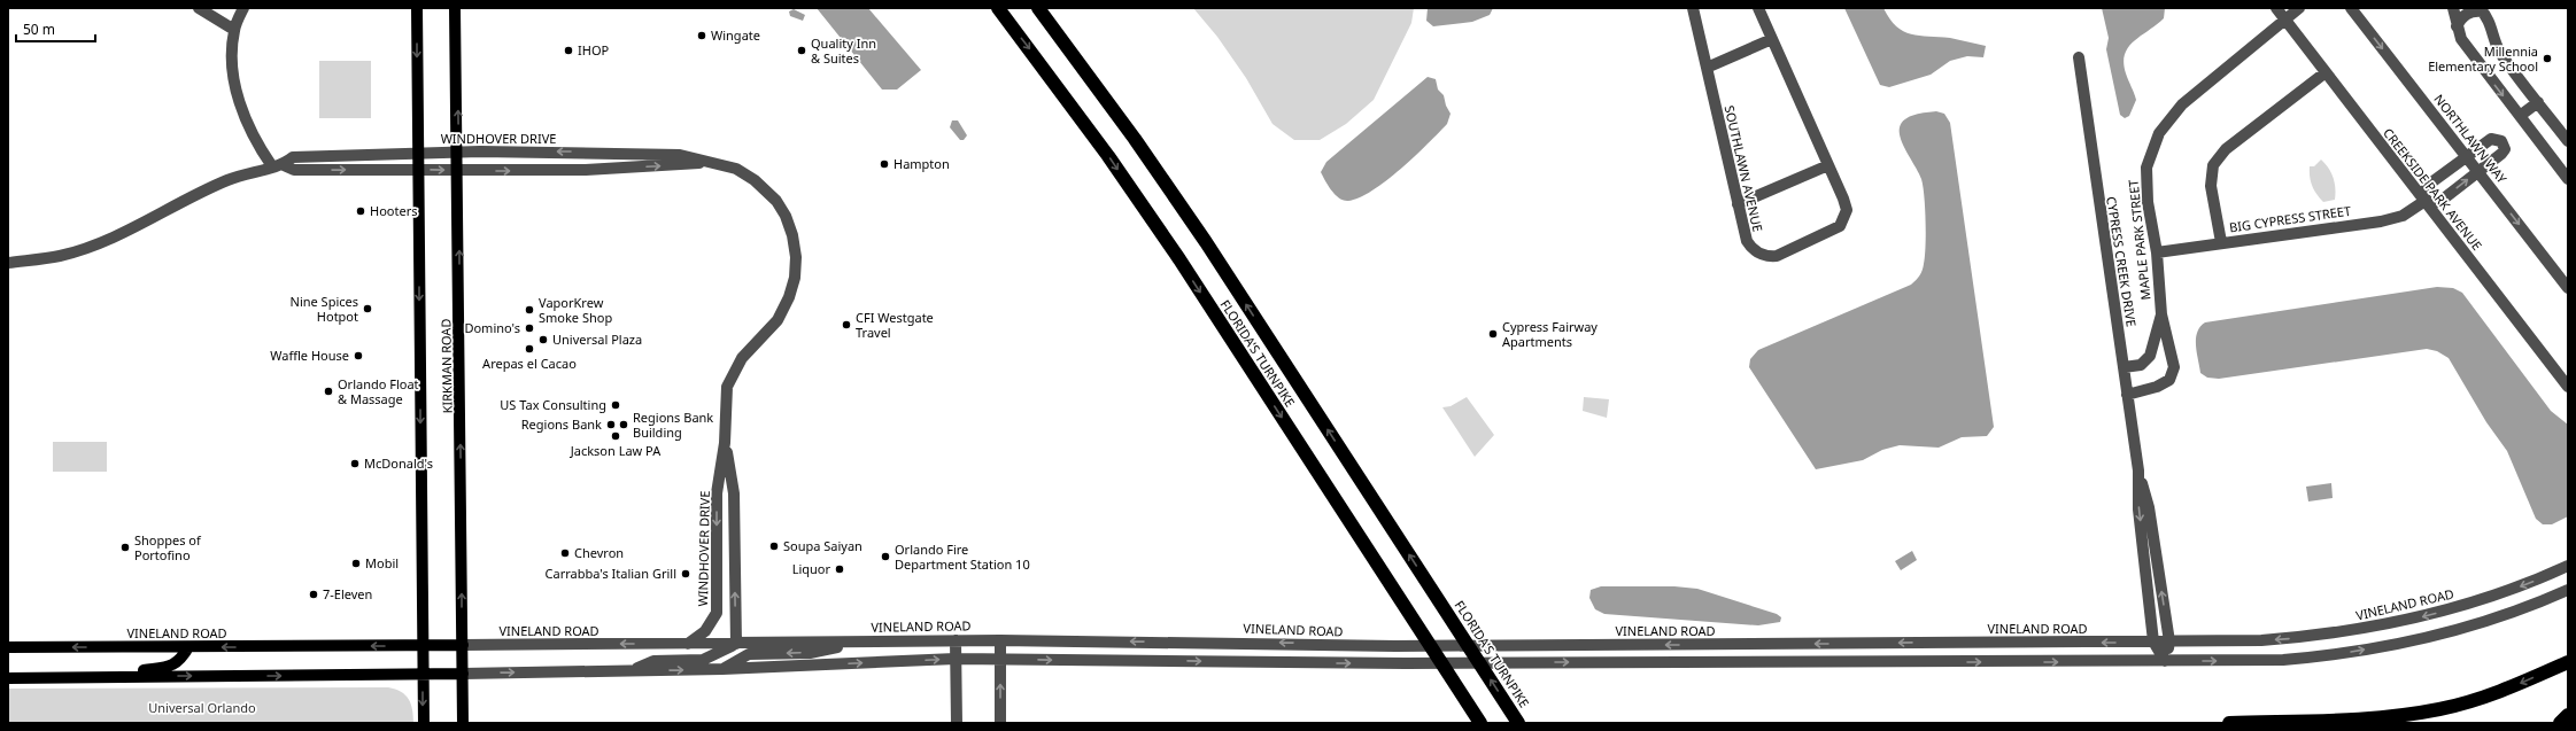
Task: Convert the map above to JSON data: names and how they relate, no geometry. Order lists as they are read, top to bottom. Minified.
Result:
{"streets":{"highway":["FLORIDA'S TURNPIKE"],"main road":["KIRKMAN ROAD","VINELAND ROAD"],"street":["WINDHOVER DRIVE","NORTHLAWN WAY","SOUTHLAWN AVENUE","CREEKSIDE PARK AVENUE","BIG CYPRESS STREET","MAPLE PARK STREET","CYPRESS CREEK DRIVE"]},"crossings":[["WINDHOVER DRIVE","KIRKMAN ROAD"],["WINDHOVER DRIVE","VINELAND ROAD"],["NORTHLAWN WAY","BIG CYPRESS STREET"],["CREEKSIDE PARK AVENUE","BIG CYPRESS STREET"],["CREEKSIDE PARK AVENUE","MAPLE PARK STREET"],["BIG CYPRESS STREET","MAPLE PARK STREET"],["MAPLE PARK STREET","CYPRESS CREEK DRIVE"],["CYPRESS CREEK DRIVE","VINELAND ROAD"],["KIRKMAN ROAD","VINELAND ROAD"]],"one_way":["VINELAND ROAD"],"parks":["Universal Orlando"],"places":["Wingate","IHOP","Quality Inn & Suites","Millennia Elementary School","Hampton","Hooters","Nine Spices Hotpot","VaporKrew Smoke Shop","CFI Westgate Travel","Domino's","Cypress Fairway Apartments","Universal Plaza","Arepas el Cacao","Waffle House","Orlando Float & Massage","US Tax Consulting","Regions Bank","Regions Bank Building","Jackson Law PA","McDonald's","Soupa Saiyan","Shoppes of Portofino","Chevron","Orlando Fire Department Station 10","Mobil","Liquor","Carrabba's Italian Grill","7-Eleven"],"scale_bar":"50 m"}
